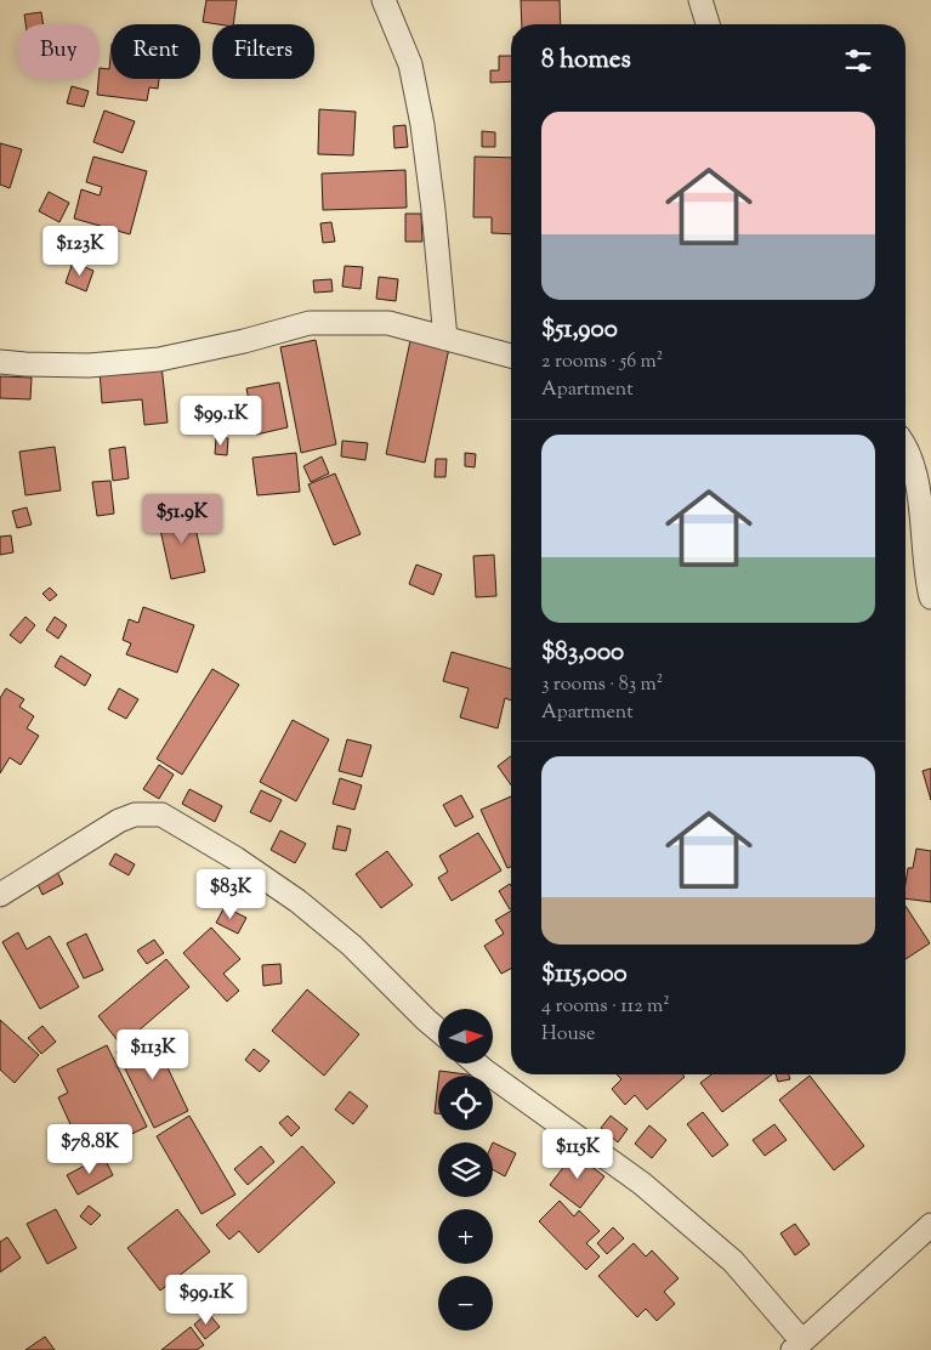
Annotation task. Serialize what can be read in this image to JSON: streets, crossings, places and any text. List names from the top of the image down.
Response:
{
  "north": "right",
  "page": {
    "chip": ["Buy", "Rent", "Filters"],
    "heading": "8 homes",
    "list": [
      {
        "name": "$51,900",
        "note": "2 rooms · 56 m² · Apartment"
      },
      {
        "name": "$83,000",
        "note": "3 rooms · 83 m² · Apartment"
      },
      {
        "name": "$115,000",
        "note": "4 rooms · 112 m² · House"
      }
    ],
    "price": [
      "$123K",
      "$99.1K",
      "$51.9K",
      "$83K",
      "$113K",
      "$78.8K",
      "$115K",
      "$99.1K"
    ],
    "map_buttons": ["+", "−"]
  }
}
